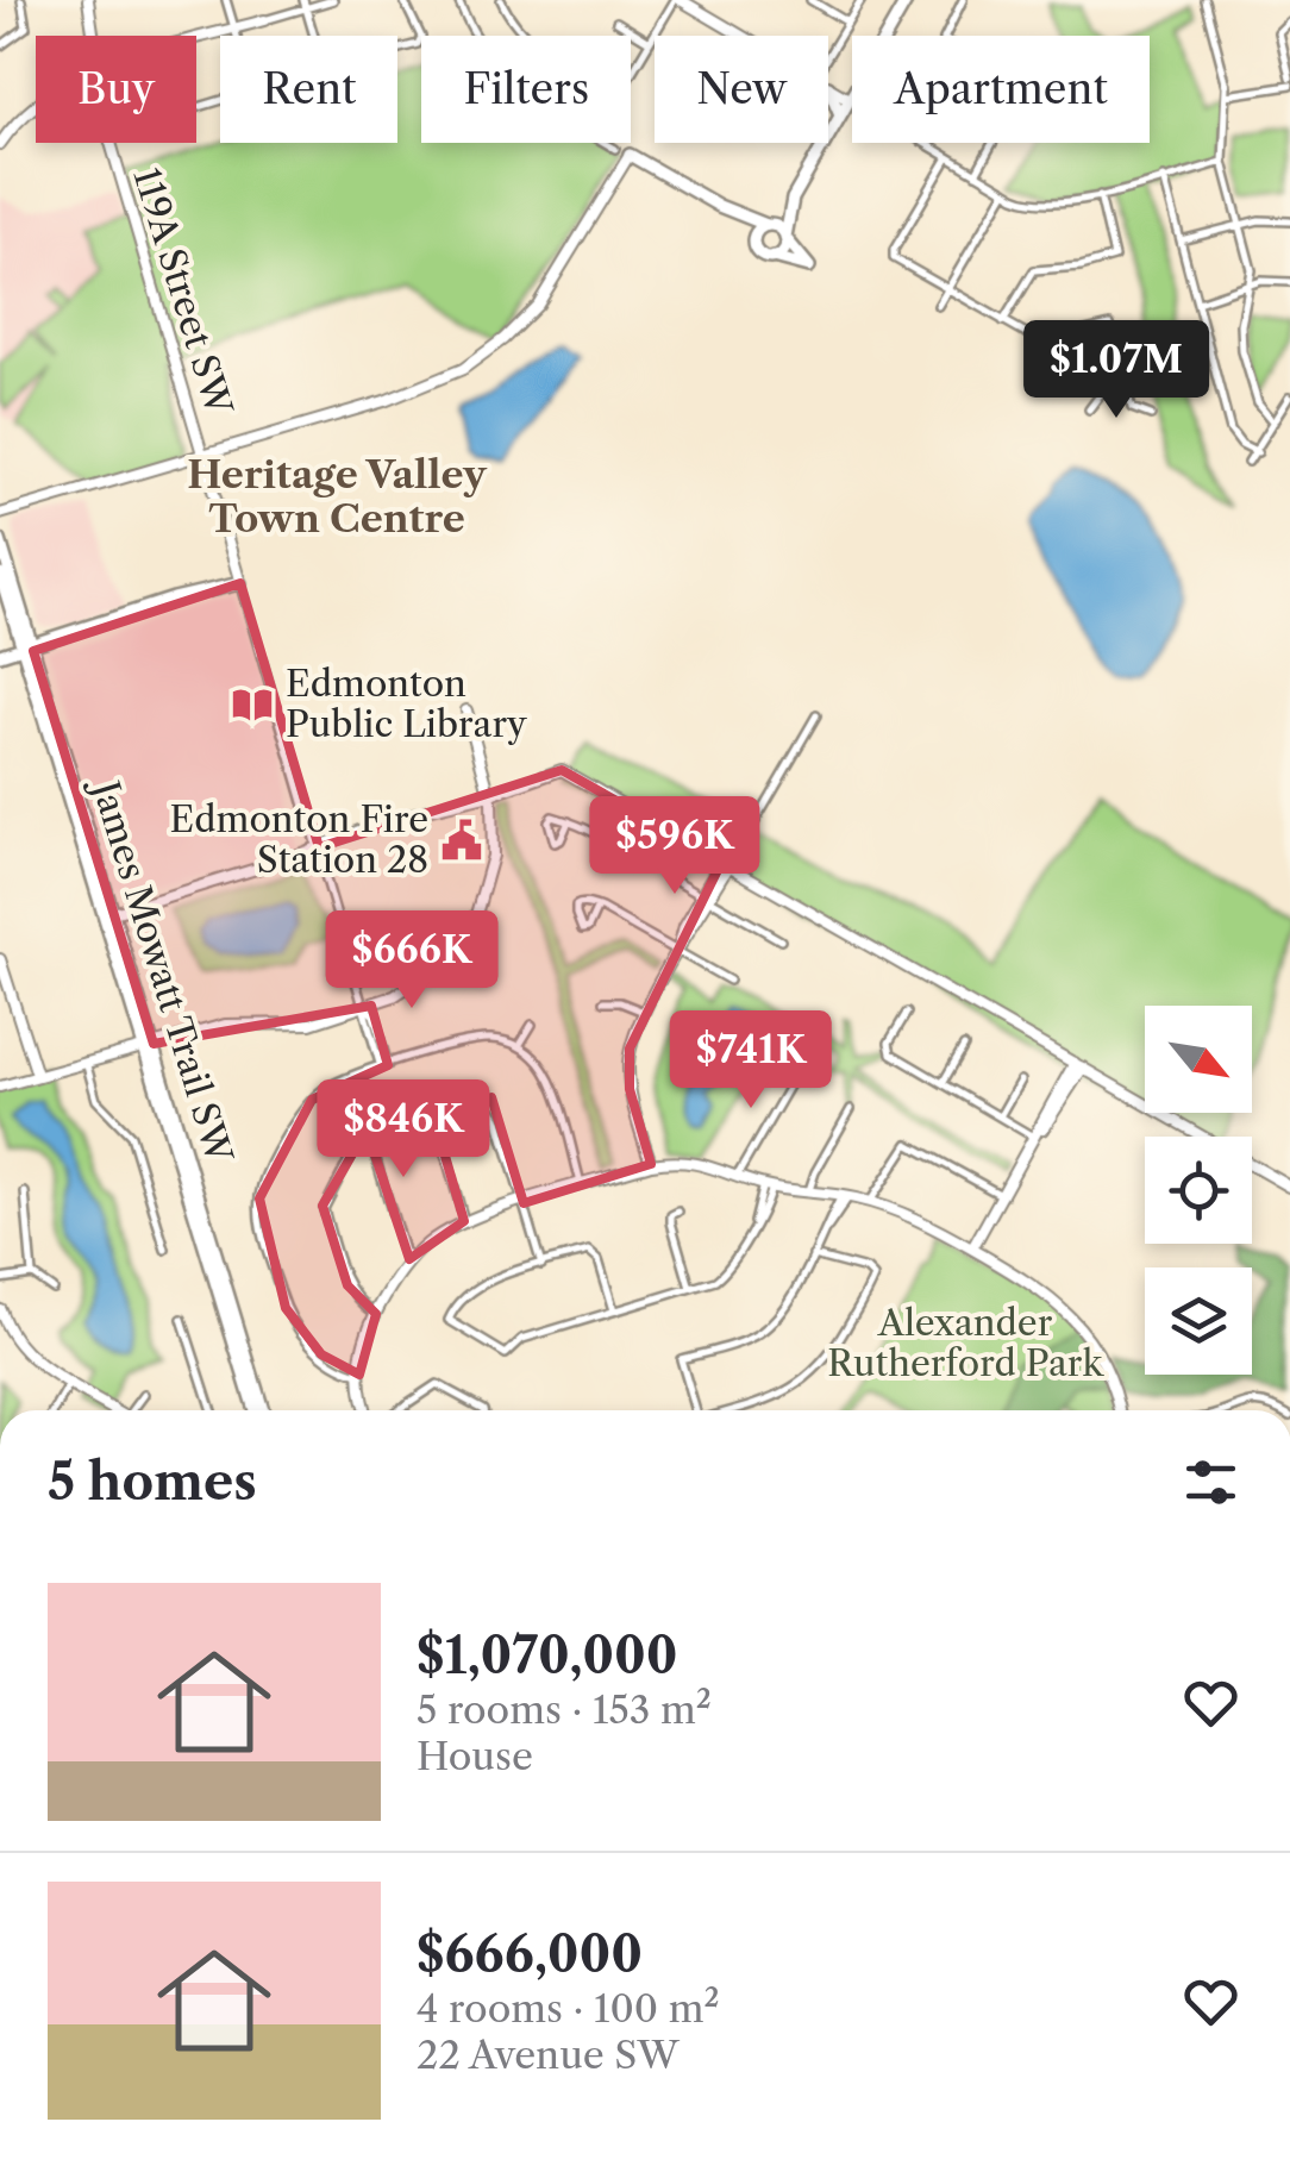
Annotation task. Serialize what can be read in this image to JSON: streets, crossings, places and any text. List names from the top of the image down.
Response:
{
  "streets": {
    "main road": ["James Mowatt Trail SW"],
    "street": ["119A Street SW"]
  },
  "districts": ["Heritage Valley Town Centre"],
  "parks": ["Alexander Rutherford Park"],
  "places": {
    "library": ["Edmonton Public Library"],
    "public building": ["Edmonton Fire Station 28"]
  },
  "north": "bottom right",
  "page": {
    "chip": [
      "Buy",
      "Rent",
      "Filters",
      "New",
      "Apartment"
    ],
    "price": [
      "$1.07M",
      "$596K",
      "$666K",
      "$741K",
      "$846K"
    ],
    "heading": "5 homes",
    "list": [
      {
        "name": "$1,070,000",
        "note": "5 rooms · 153 m² · House"
      },
      {
        "name": "$666,000",
        "note": "4 rooms · 100 m² · 22 Avenue SW"
      }
    ]
  }
}
